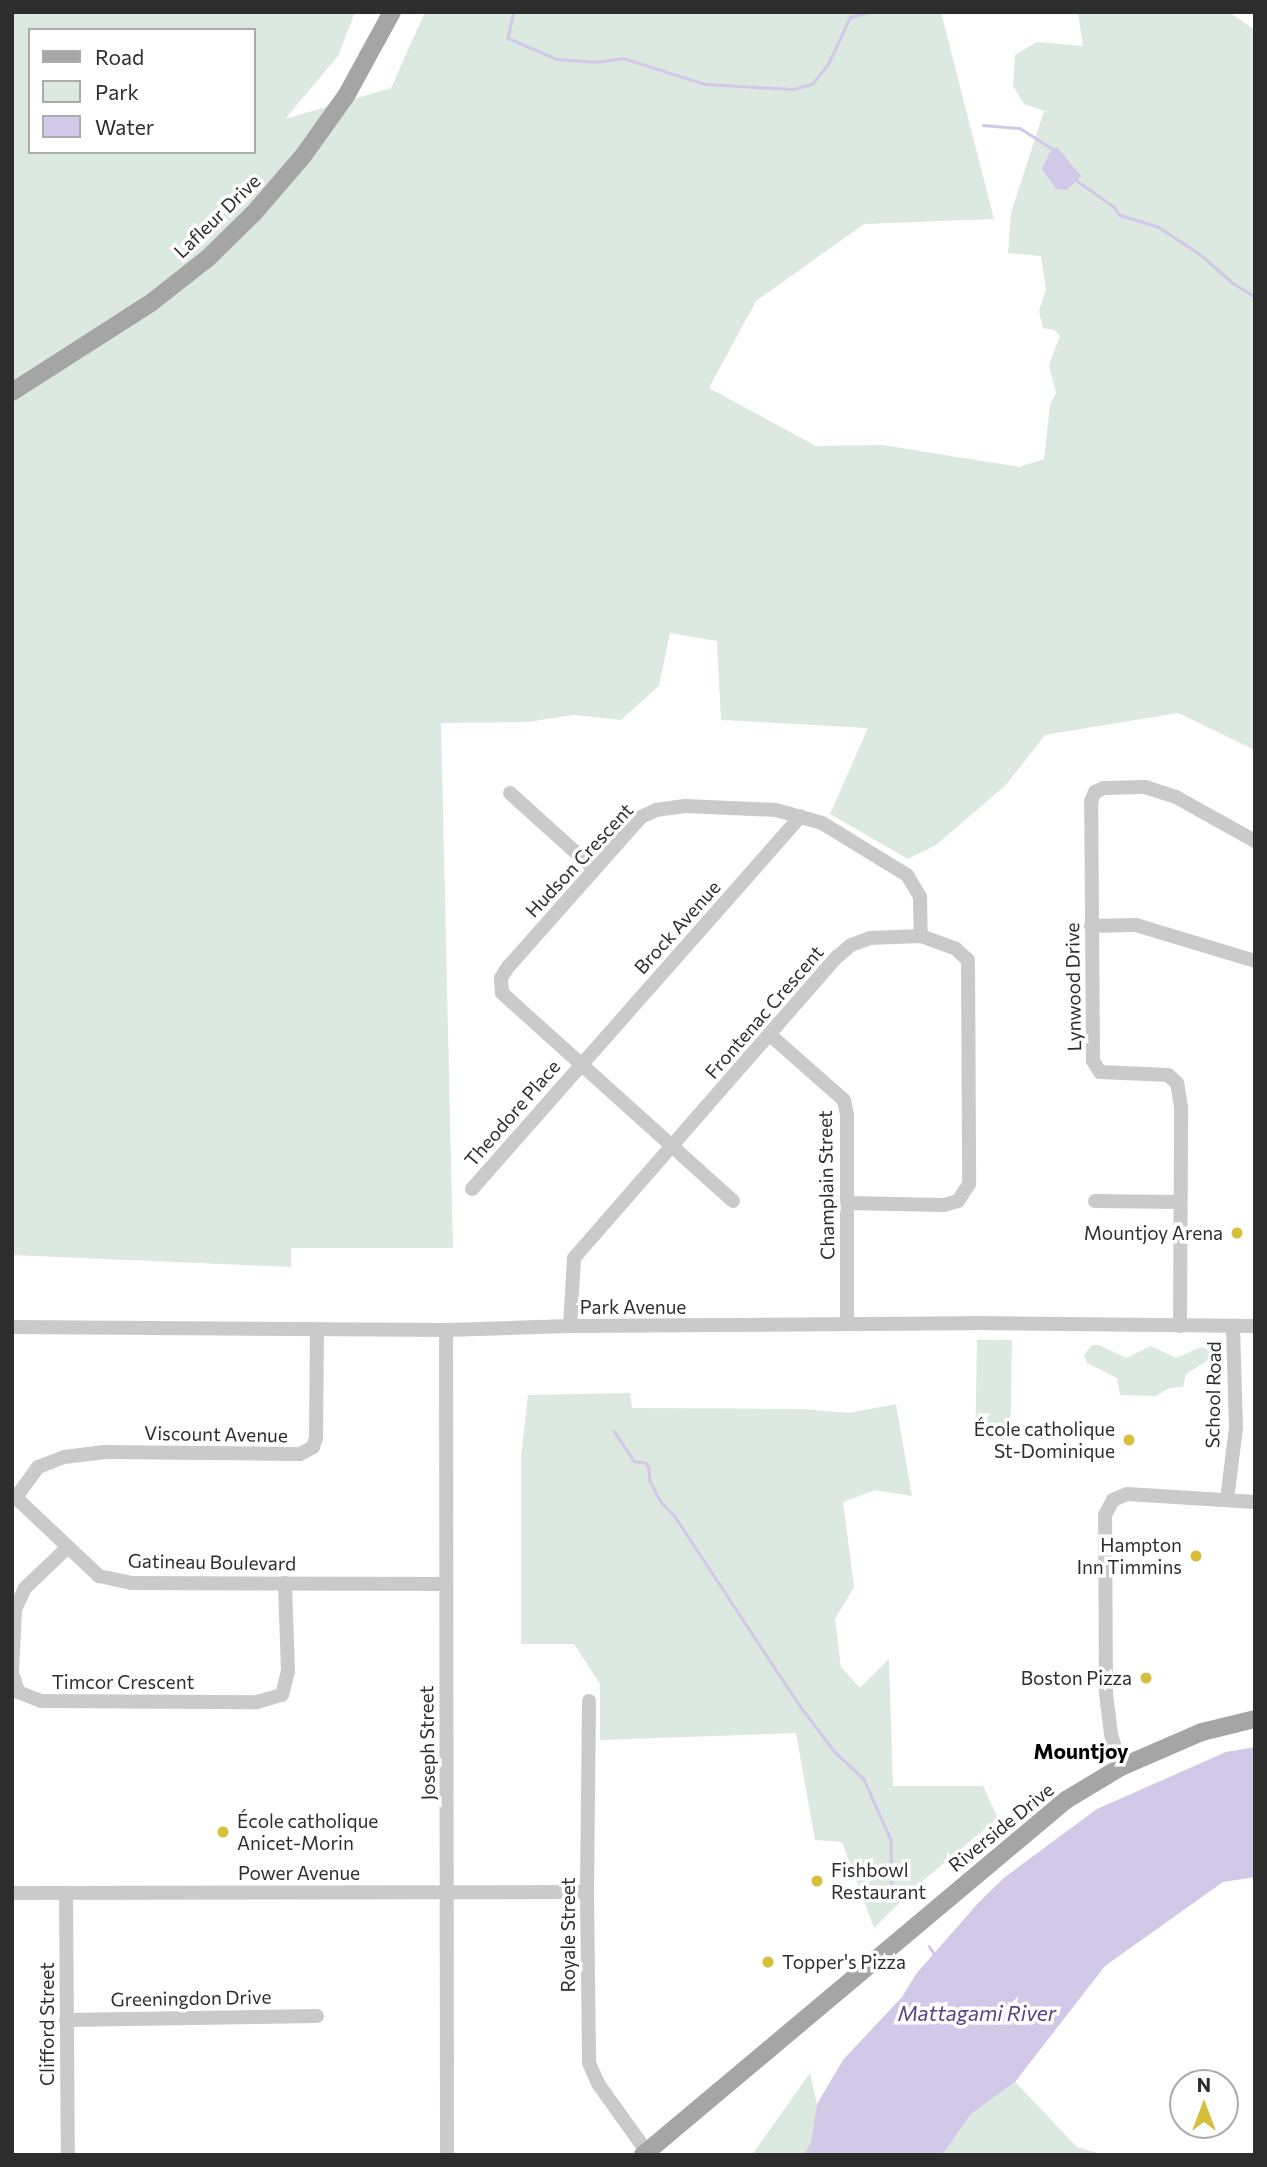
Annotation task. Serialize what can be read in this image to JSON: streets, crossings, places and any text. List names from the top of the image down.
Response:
{
  "streets": {
    "main road": ["Lafleur Drive", "Riverside Drive"],
    "street": [
      "Hudson Crescent",
      "Brock Avenue",
      "Lynwood Drive",
      "Frontenac Crescent",
      "Theodore Place",
      "Champlain Street",
      "Park Avenue",
      "School Road",
      "Viscount Avenue",
      "Gatineau Boulevard",
      "Timcor Crescent",
      "Joseph Street",
      "Power Avenue",
      "Royale Street",
      "Greeningdon Drive",
      "Clifford Street"
    ]
  },
  "crossings": [
    ["Hudson Crescent", "Brock Avenue"],
    ["Hudson Crescent", "Frontenac Crescent"],
    ["Hudson Crescent", "Theodore Place"],
    ["Brock Avenue", "Theodore Place"],
    ["Lynwood Drive", "Park Avenue"],
    ["Frontenac Crescent", "Champlain Street"],
    ["Frontenac Crescent", "Park Avenue"],
    ["Champlain Street", "Park Avenue"],
    ["Park Avenue", "School Road"],
    ["Park Avenue", "Viscount Avenue"],
    ["Park Avenue", "Joseph Street"],
    ["Viscount Avenue", "Gatineau Boulevard"],
    ["Gatineau Boulevard", "Timcor Crescent"],
    ["Gatineau Boulevard", "Joseph Street"],
    ["Joseph Street", "Power Avenue"],
    ["Riverside Drive", "Royale Street"],
    ["Power Avenue", "Royale Street"],
    ["Power Avenue", "Clifford Street"],
    ["Greeningdon Drive", "Clifford Street"]
  ],
  "districts": ["Mountjoy"],
  "water": ["Mattagami River"],
  "places": [
    "Mountjoy Arena",
    "École catholique St-Dominique",
    "Hampton Inn Timmins",
    "Boston Pizza",
    "École catholique Anicet-Morin",
    "Fishbowl Restaurant",
    "Topper's Pizza"
  ],
  "legend": ["Road", "Park", "Water"],
  "north": "top"
}
